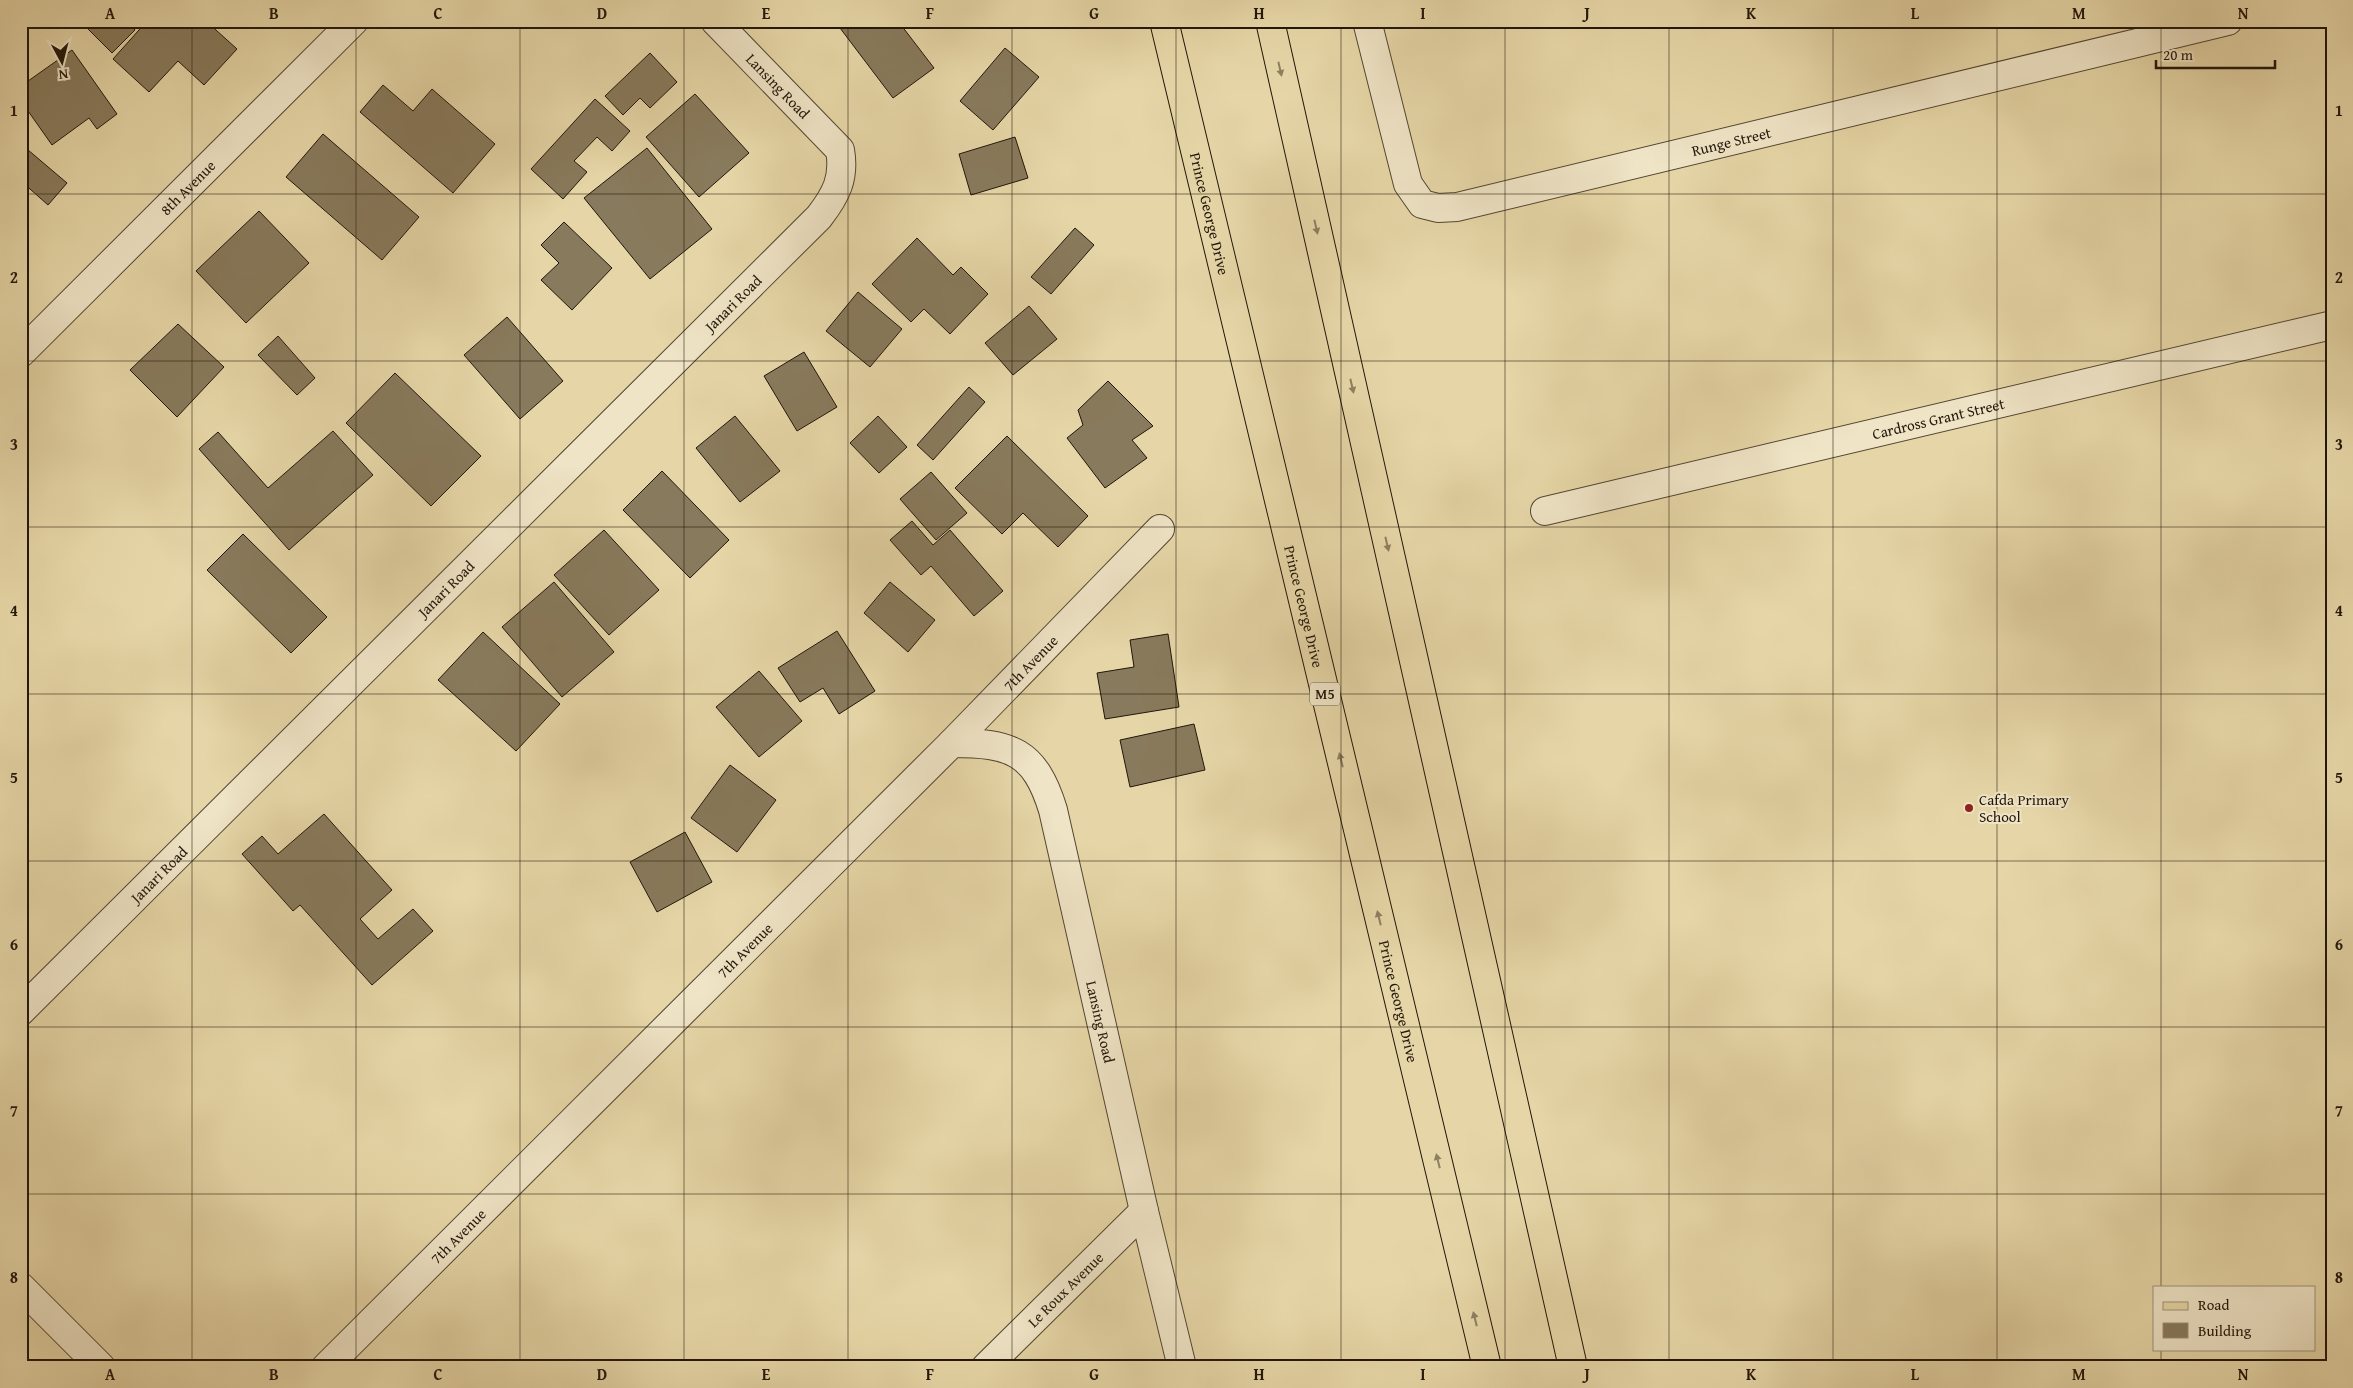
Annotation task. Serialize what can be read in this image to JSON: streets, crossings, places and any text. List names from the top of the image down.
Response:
{
  "streets": {
    "main road": ["Prince George Drive", "M5"],
    "street": [
      "Lansing Road",
      "Runge Street",
      "8th Avenue",
      "Janari Road",
      "Cardross Grant Street",
      "7th Avenue",
      "Le Roux Avenue"
    ]
  },
  "crossings": [
    ["Lansing Road", "Janari Road"],
    ["Lansing Road", "7th Avenue"],
    ["Lansing Road", "Le Roux Avenue"]
  ],
  "places": ["Cafda Primary School"],
  "legend": ["Road", "Building"],
  "scale_bar": "20 m",
  "north": "bottom",
  "grid": {
    "columns": [
      "A",
      "B",
      "C",
      "D",
      "E",
      "F",
      "G",
      "H",
      "I",
      "J",
      "K",
      "L",
      "M",
      "N"
    ],
    "rows": [
      "1",
      "2",
      "3",
      "4",
      "5",
      "6",
      "7",
      "8"
    ]
  }
}
